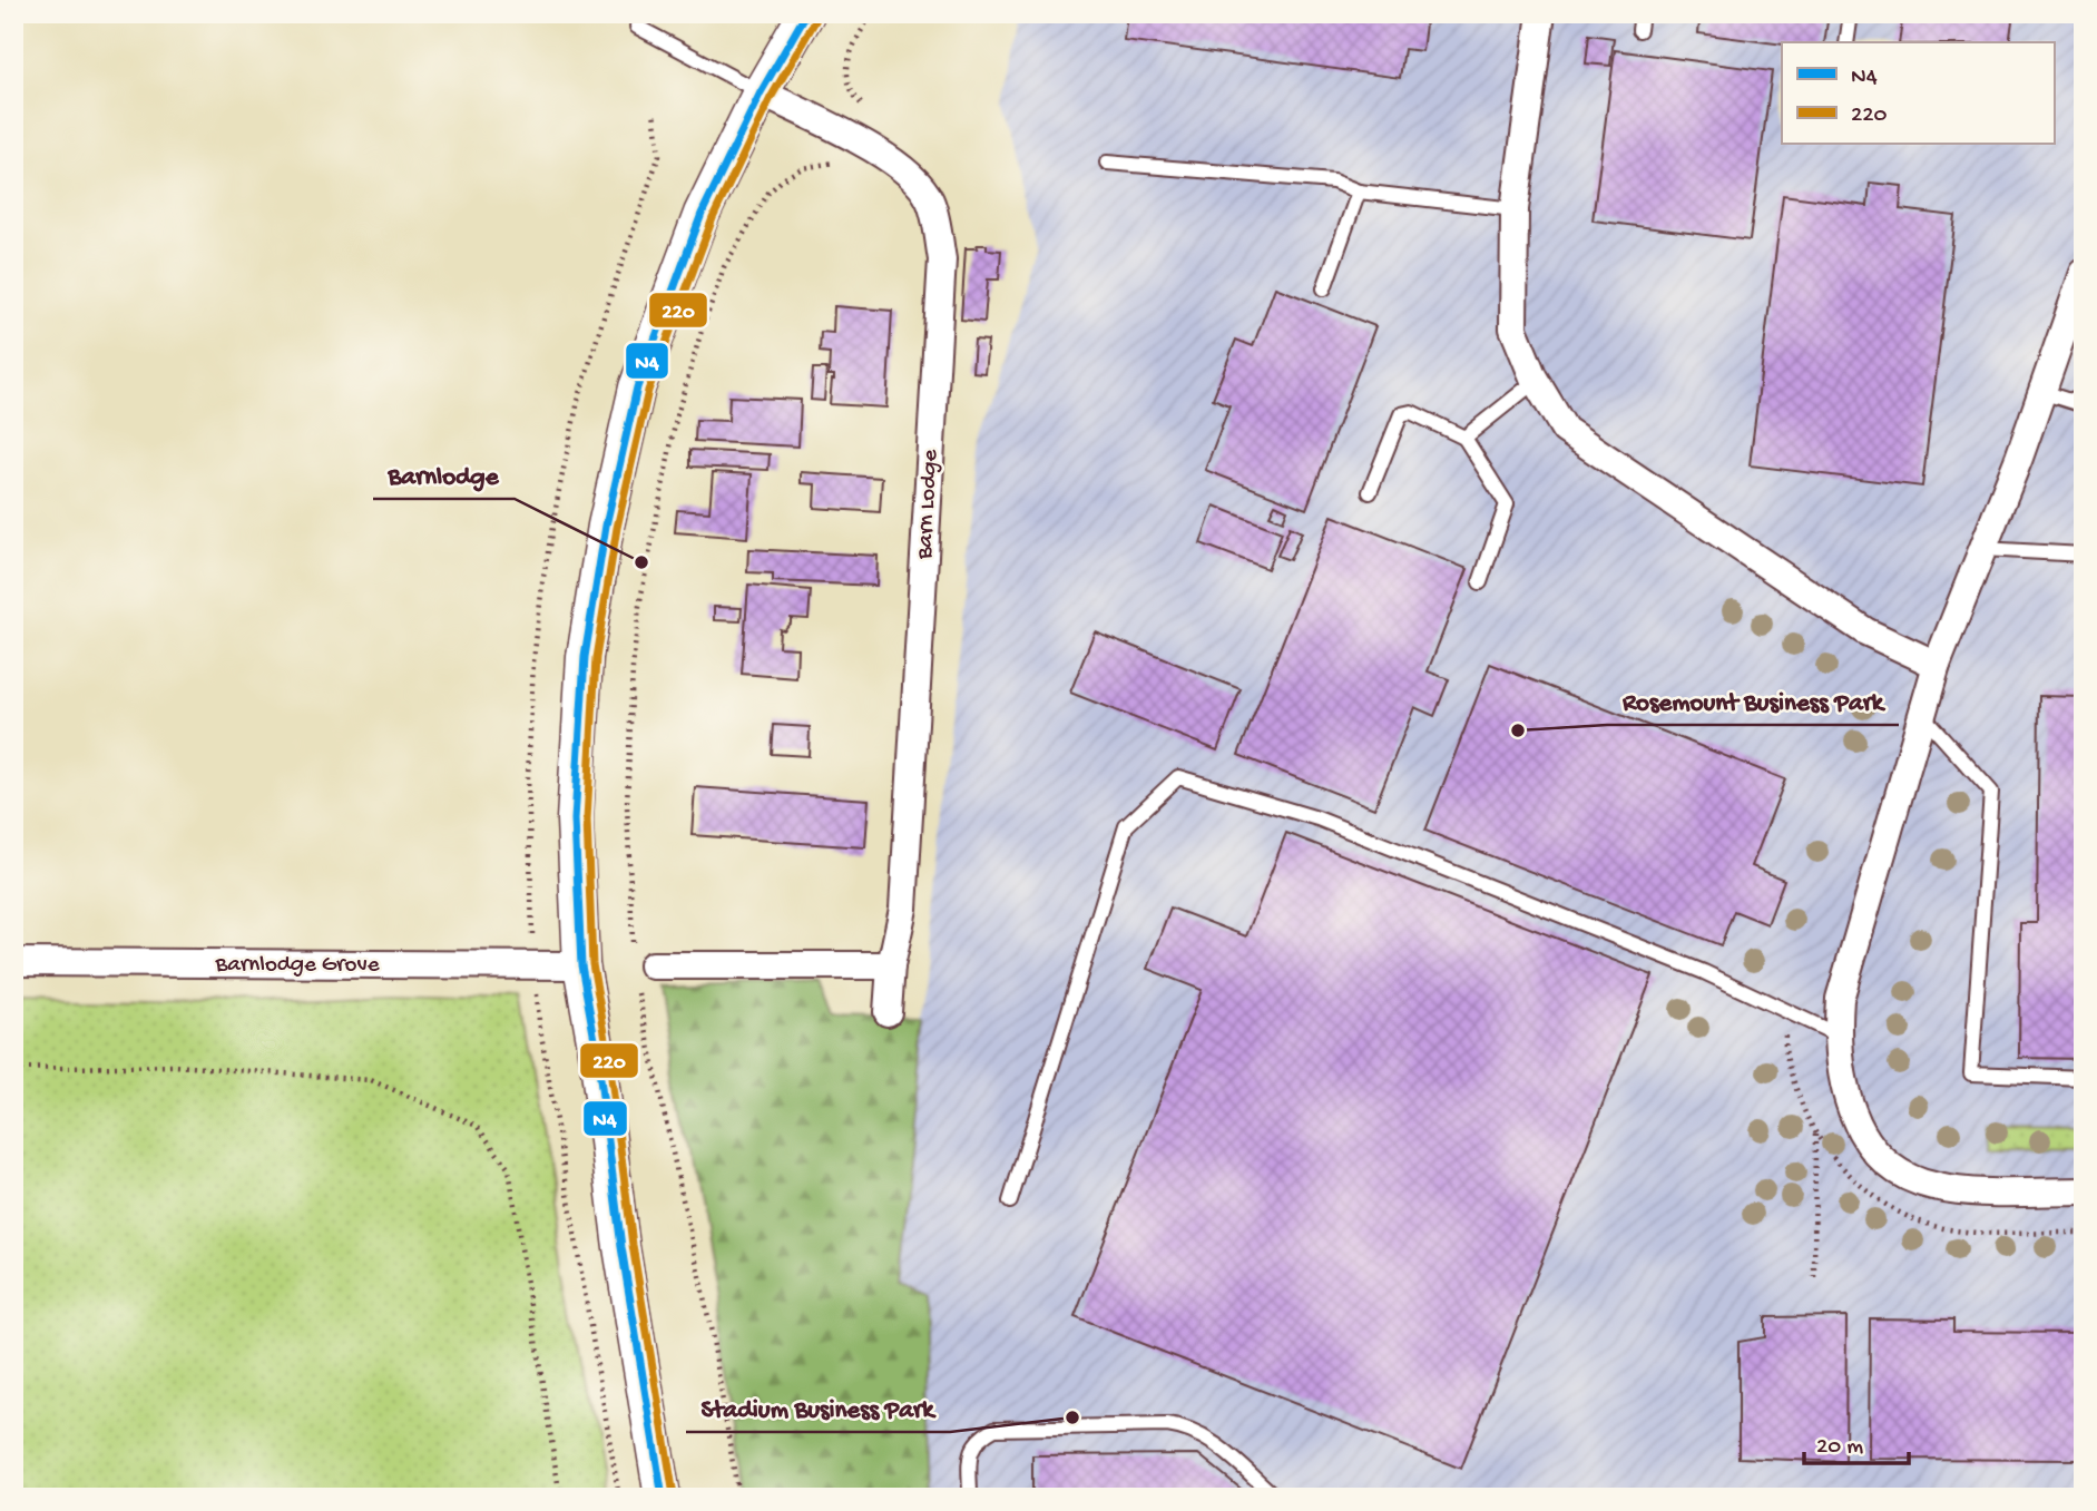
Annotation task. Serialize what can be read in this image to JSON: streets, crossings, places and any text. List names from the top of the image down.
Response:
{
  "streets": {
    "street": ["Barn Lodge", "Barnlodge Grove"]
  },
  "places": ["Barnlodge", "Rosemount Business Park", "Stadium Business Park"],
  "lines": ["transit line N4", "transit line 220"],
  "legend": ["N4", "220"],
  "scale_bar": "20 m"
}
